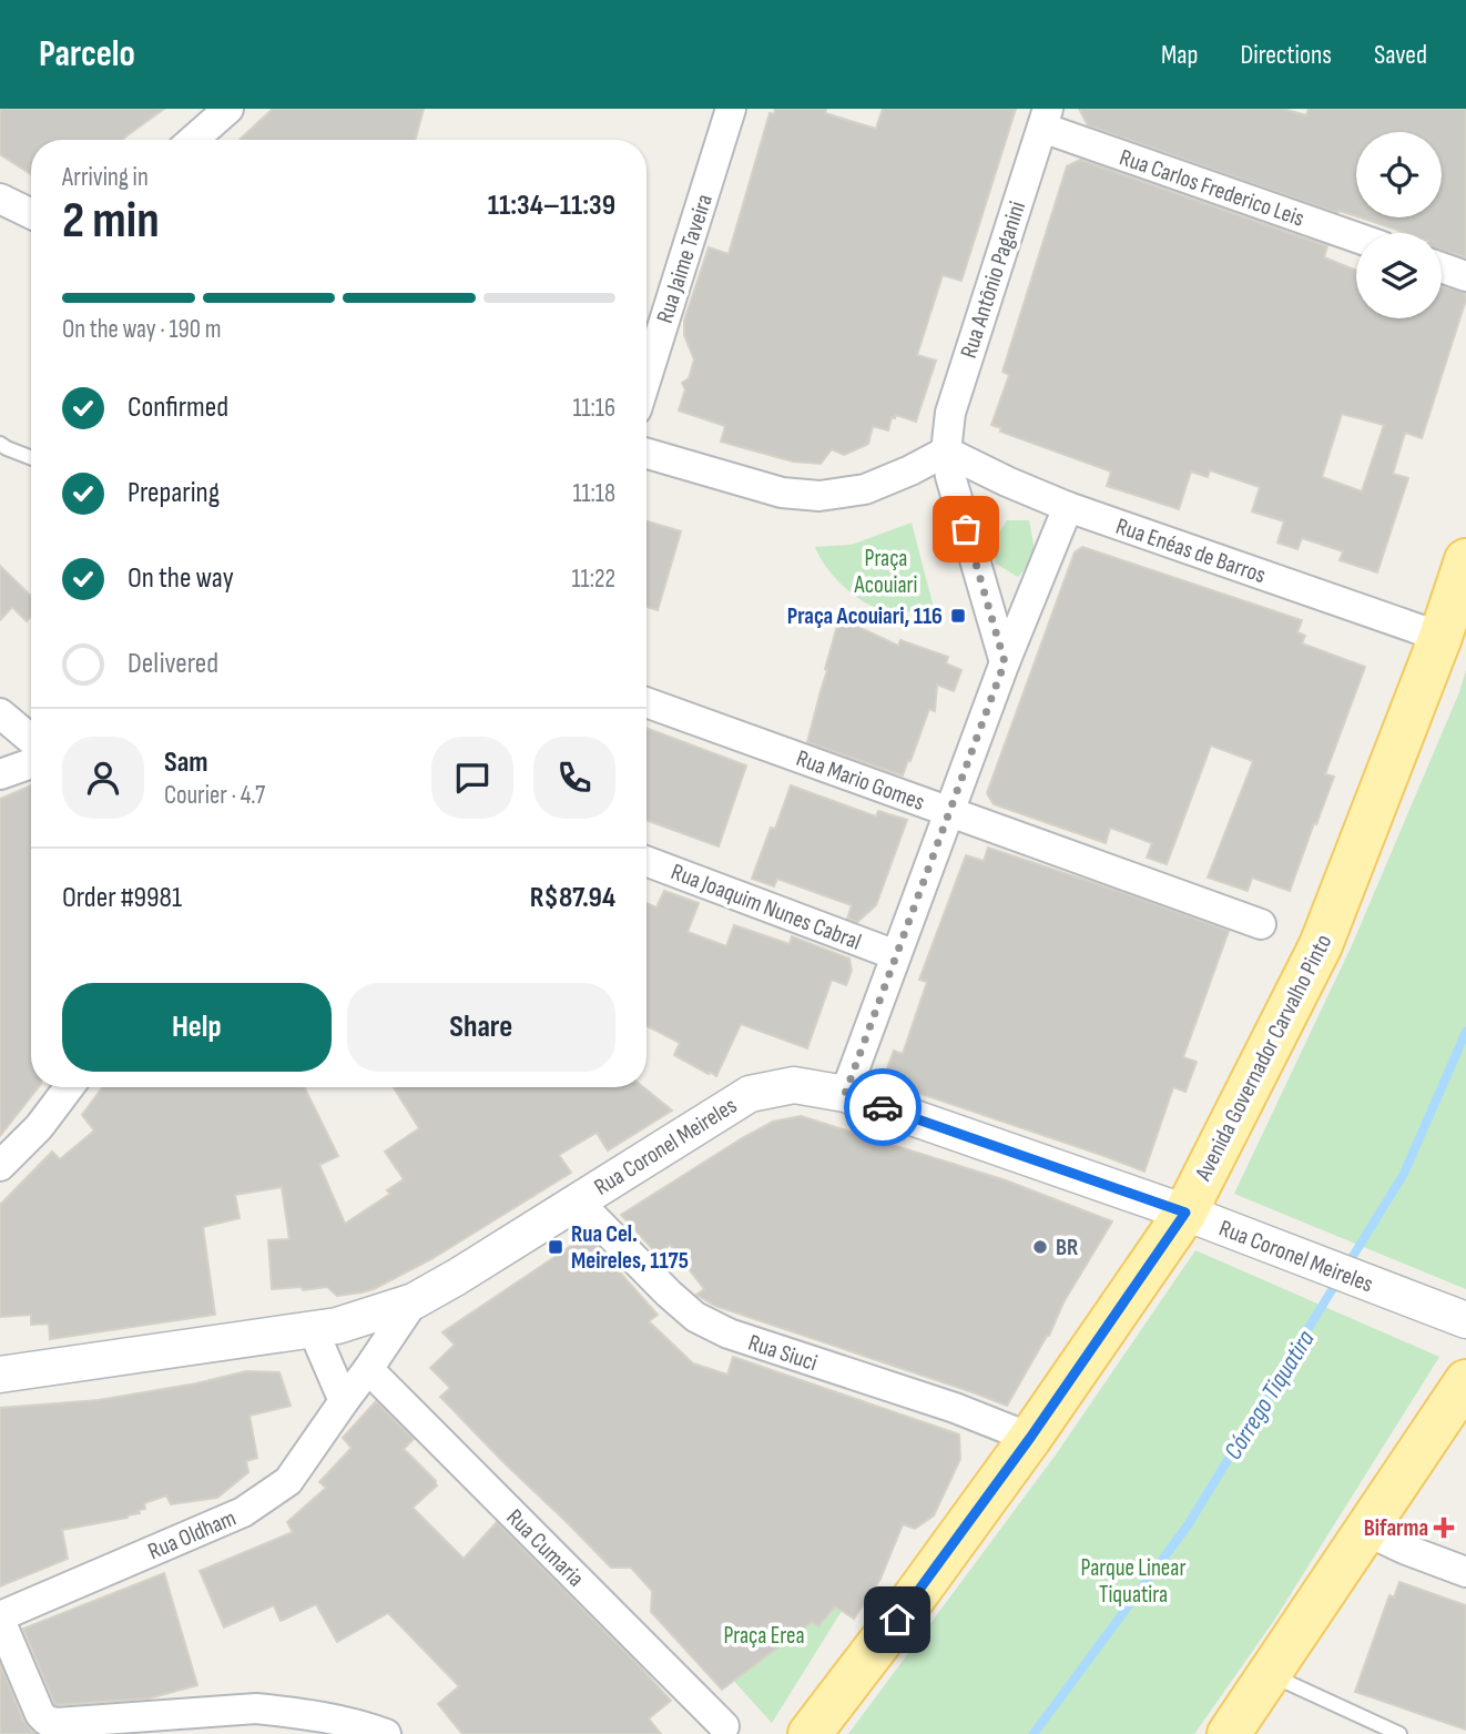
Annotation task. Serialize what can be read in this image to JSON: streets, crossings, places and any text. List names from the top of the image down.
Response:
{
  "streets": {
    "main road": ["Avenida Governador Carvalho Pinto"],
    "street": [
      "Rua Carlos Frederico Leis",
      "Rua Jaime Taveira",
      "Rua Antônio Paganini",
      "Rua Enéas de Barros",
      "Rua Mario Gomes",
      "Rua Joaquim Nunes Cabral",
      "Rua Coronel Meireles",
      "Rua Siuci",
      "Rua Oldham",
      "Rua Cumaria"
    ]
  },
  "crossings": [
    ["Rua Carlos Frederico Leis", "Rua Antônio Paganini"],
    ["Rua Antônio Paganini", "Rua Enéas de Barros"],
    ["Rua Enéas de Barros", "Avenida Governador Carvalho Pinto"],
    ["Avenida Governador Carvalho Pinto", "Rua Coronel Meireles"],
    ["Avenida Governador Carvalho Pinto", "Rua Siuci"],
    ["Rua Coronel Meireles", "Rua Siuci"],
    ["Rua Coronel Meireles", "Rua Oldham"],
    ["Rua Oldham", "Rua Cumaria"]
  ],
  "water": ["Córrego Tiquatira"],
  "parks": ["Praça Acouiari", "Parque Linear Tiquatira", "Praça Erea"],
  "places": {
    "transit": ["Praça Acouiari, 116", "Rua Cel. Meireles, 1175"],
    "other": ["BR"],
    "health": ["Bifarma"]
  },
  "page": {
    "header": "Parcelo",
    "nav": ["Map", "Directions", "Saved"],
    "heading": ["2 min", "Arriving in", "11:34–11:39"],
    "panel": [
      "Sam",
      "Courier · 4.7",
      "Order #9981",
      "R$87.94"
    ],
    "bar": "On the way · 190 m",
    "list": [
      ["Confirmed", "11:16"],
      ["Preparing", "11:18"],
      ["On the way", "11:22"],
      "Delivered"
    ],
    "buttons": ["Help", "Share"]
  }
}
